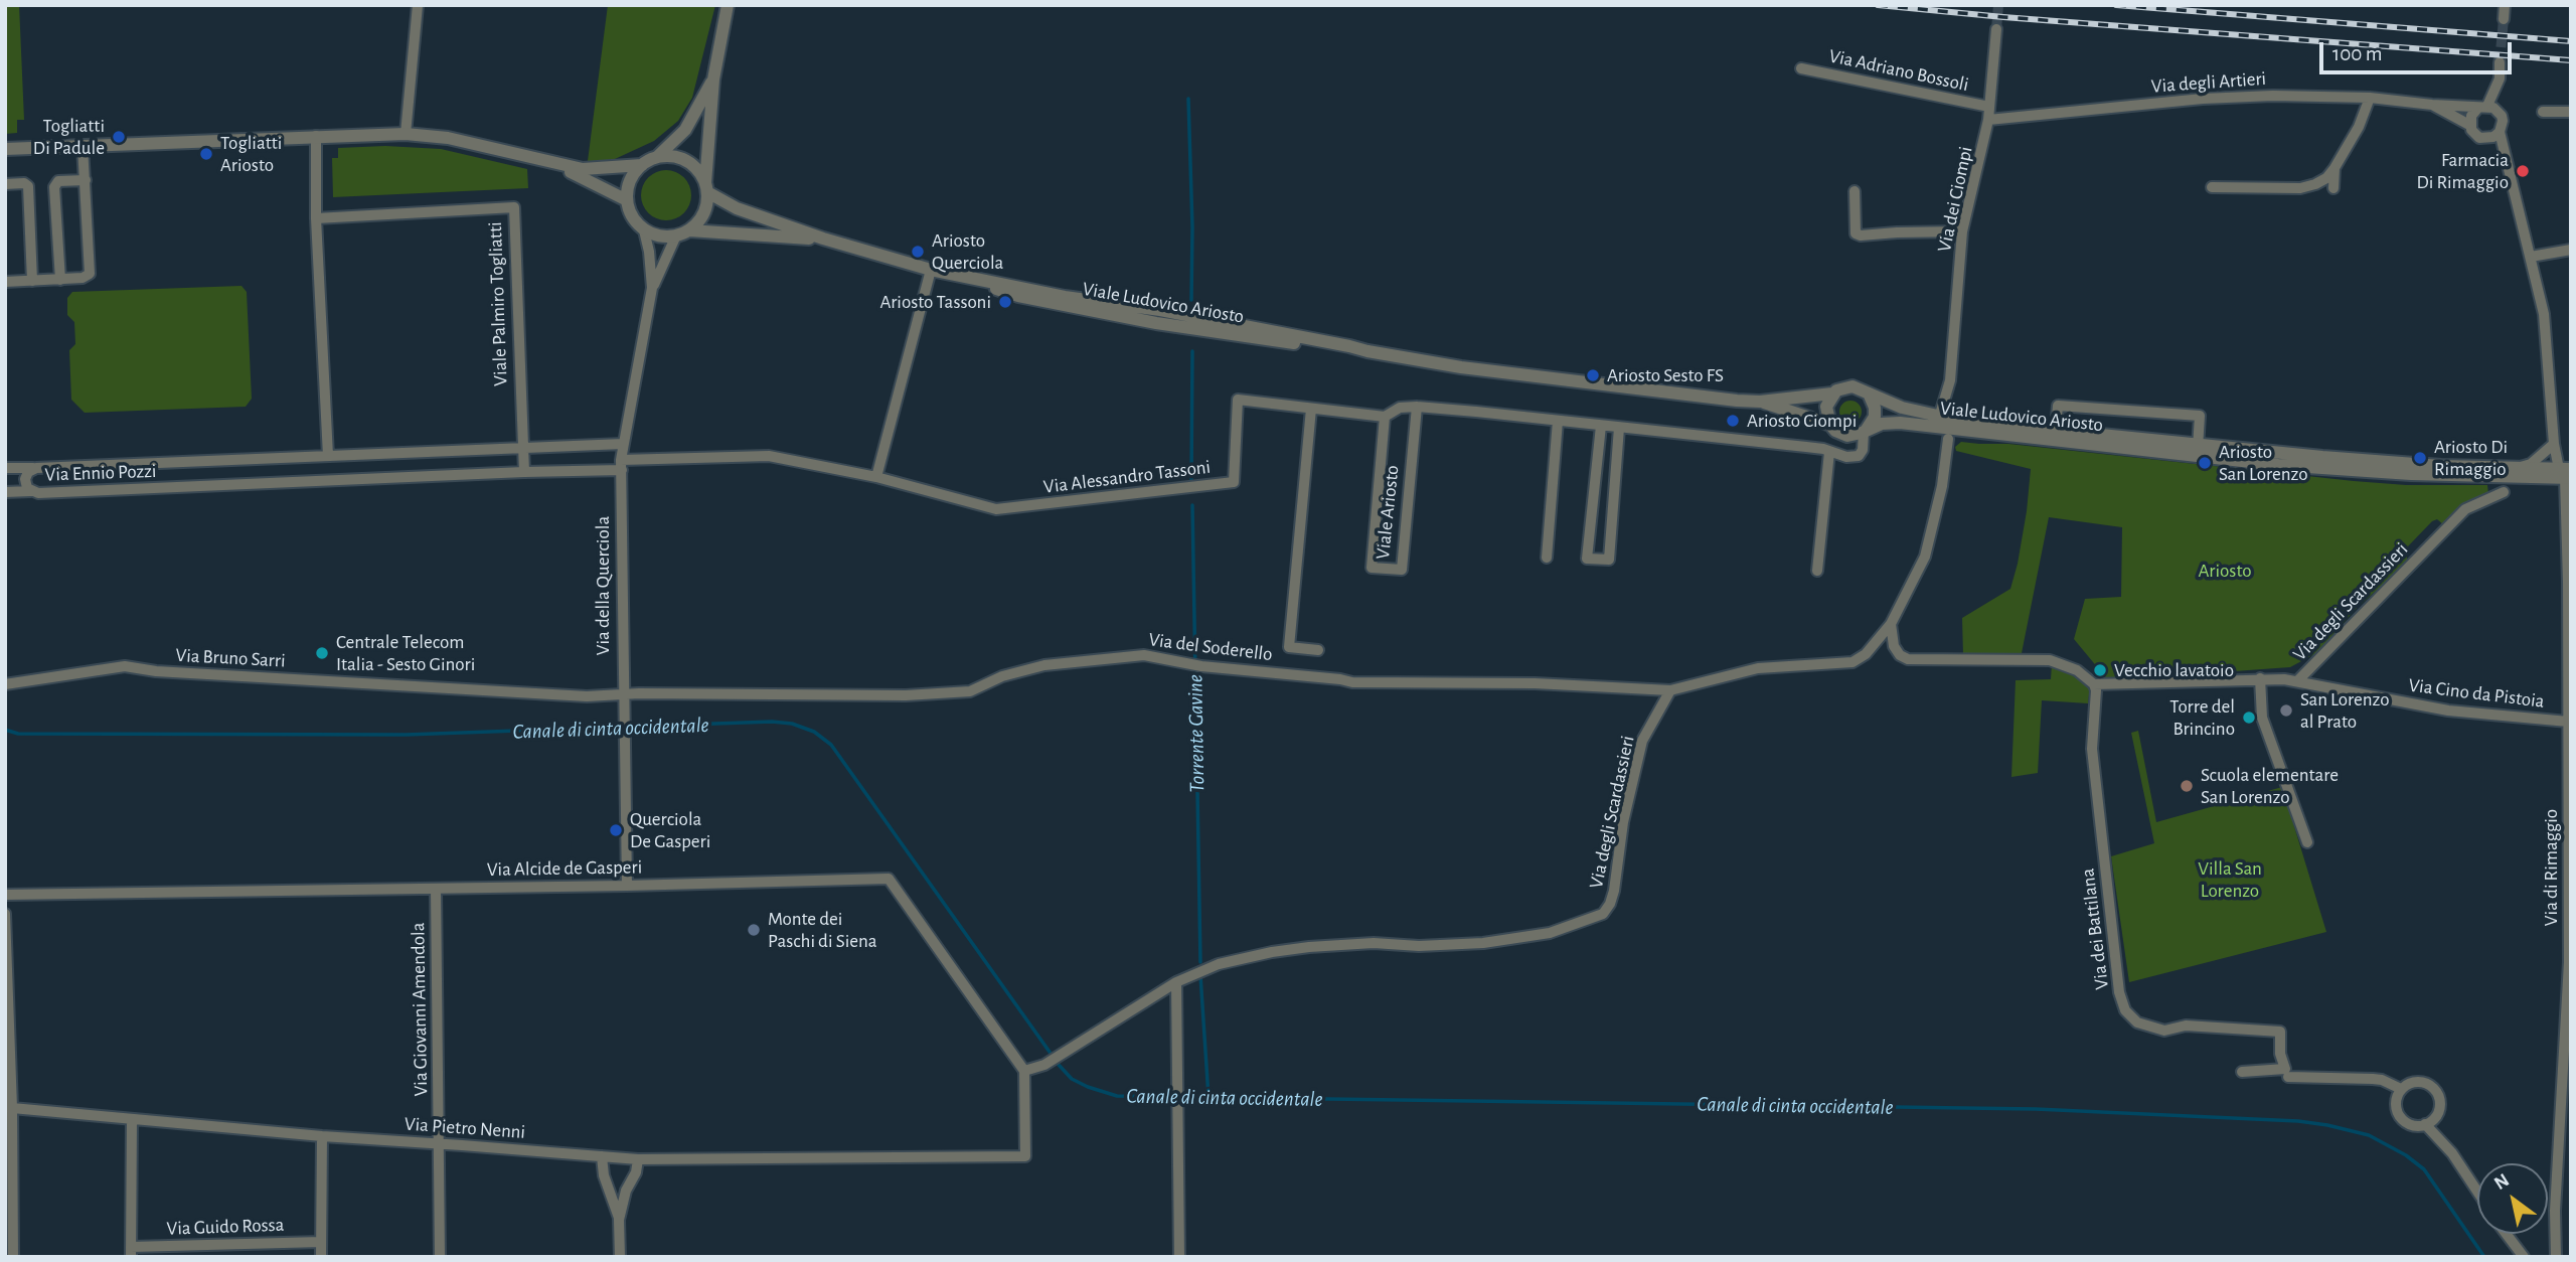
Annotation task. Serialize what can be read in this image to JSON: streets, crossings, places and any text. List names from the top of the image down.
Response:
{
  "streets": {
    "street": [
      "Via Adriano Bossoli",
      "Via degli Artieri",
      "Via dei Ciompi",
      "Viale Ludovico Ariosto",
      "Viale Palmiro Togliatti",
      "Via Ennio Pozzi",
      "Via Alessandro Tassoni",
      "Viale Ariosto",
      "Via della Querciola",
      "Via degli Scardassieri",
      "Via del Soderello",
      "Via Bruno Sarri",
      "Via Cino da Pistoia",
      "Via di Rimaggio",
      "Via Alcide de Gasperi",
      "Via dei Battilana",
      "Via Giovanni Amendola",
      "Via Pietro Nenni",
      "Via Guido Rossa"
    ]
  },
  "crossings": [
    ["Via Adriano Bossoli", "Via dei Ciompi"],
    ["Via degli Artieri", "Via dei Ciompi"],
    ["Via degli Artieri", "Via di Rimaggio"],
    ["Via dei Ciompi", "Viale Ludovico Ariosto"],
    ["Viale Ludovico Ariosto", "Via Alessandro Tassoni"],
    ["Viale Ludovico Ariosto", "Via della Querciola"],
    ["Viale Ludovico Ariosto", "Via di Rimaggio"],
    ["Viale Palmiro Togliatti", "Via Ennio Pozzi"],
    ["Via Ennio Pozzi", "Via Alessandro Tassoni"],
    ["Via Ennio Pozzi", "Via della Querciola"],
    ["Via Alessandro Tassoni", "Viale Ariosto"],
    ["Via della Querciola", "Via del Soderello"],
    ["Via della Querciola", "Via Bruno Sarri"],
    ["Via della Querciola", "Via Alcide de Gasperi"],
    ["Via degli Scardassieri", "Via del Soderello"],
    ["Via degli Scardassieri", "Via Cino da Pistoia"],
    ["Via degli Scardassieri", "Via Alcide de Gasperi"],
    ["Via degli Scardassieri", "Via dei Battilana"],
    ["Via degli Scardassieri", "Via Pietro Nenni"],
    ["Via del Soderello", "Via Bruno Sarri"],
    ["Via Cino da Pistoia", "Via di Rimaggio"],
    ["Via Alcide de Gasperi", "Via Giovanni Amendola"],
    ["Via Alcide de Gasperi", "Via Pietro Nenni"],
    ["Via Giovanni Amendola", "Via Pietro Nenni"]
  ],
  "water": ["Canale di cinta occidentale", "Torrente Gavine"],
  "parks": ["Ariosto", "Villa San Lorenzo"],
  "places": [
    "Togliatti Di Padule",
    "Togliatti Ariosto",
    "Farmacia Di Rimaggio",
    "Ariosto Querciola",
    "Ariosto Tassoni",
    "Ariosto Sesto FS",
    "Ariosto Ciompi",
    "Ariosto Di Rimaggio",
    "Ariosto San Lorenzo",
    "Centrale Telecom Italia - Sesto Ginori",
    "Vecchio lavatoio",
    "San Lorenzo al Prato",
    "Torre del Brincino",
    "Scuola elementare San Lorenzo",
    "Querciola De Gasperi",
    "Monte dei Paschi di Siena"
  ],
  "scale_bar": "100 m",
  "north": "top left"
}
